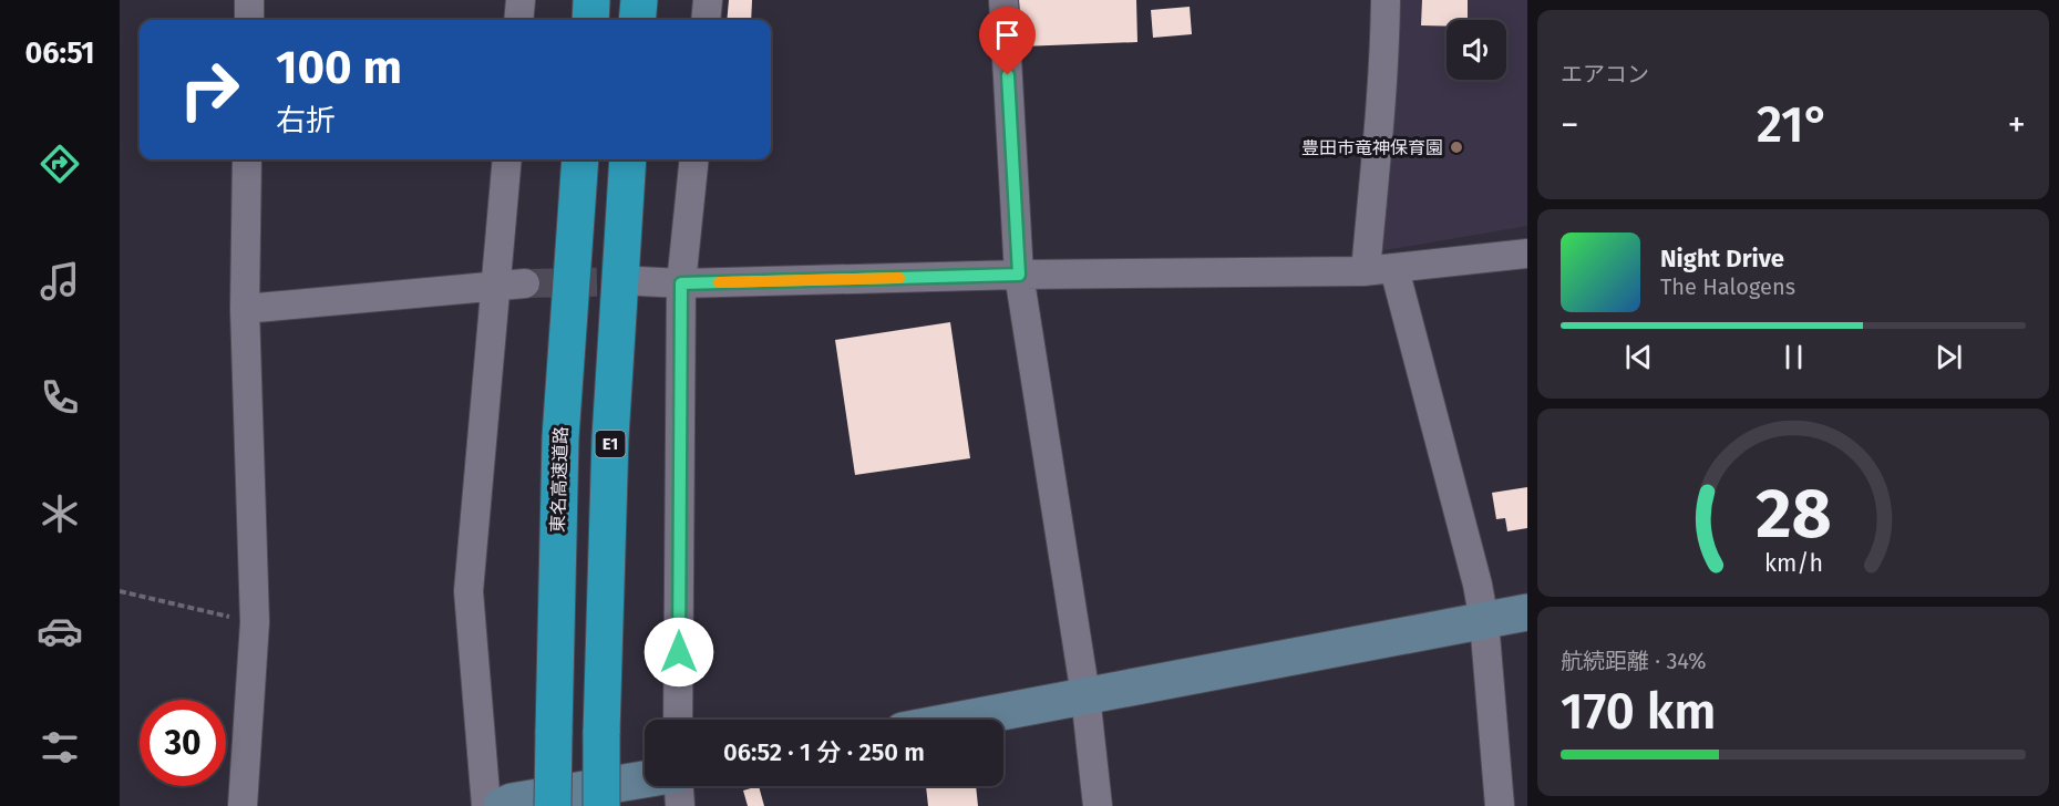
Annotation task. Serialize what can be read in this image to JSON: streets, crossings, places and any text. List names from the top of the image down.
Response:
{
  "streets": {
    "highway": ["E1", "東名高速道路"]
  },
  "places": ["豊田市竜神保育園"],
  "page": {
    "tabs": "06:51",
    "tile": [
      "エアコン",
      ["航続距離 · 34%", "170 km"]
    ],
    "turn": ["100 m", "右折"],
    "heat": ["−", "21°", "+"],
    "song": ["Night Drive", "The Halogens"],
    "limit": "30",
    "trip": "06:52 · 1 分 · 250 m",
    "gauge": ["28", "km/h"]
  }
}
